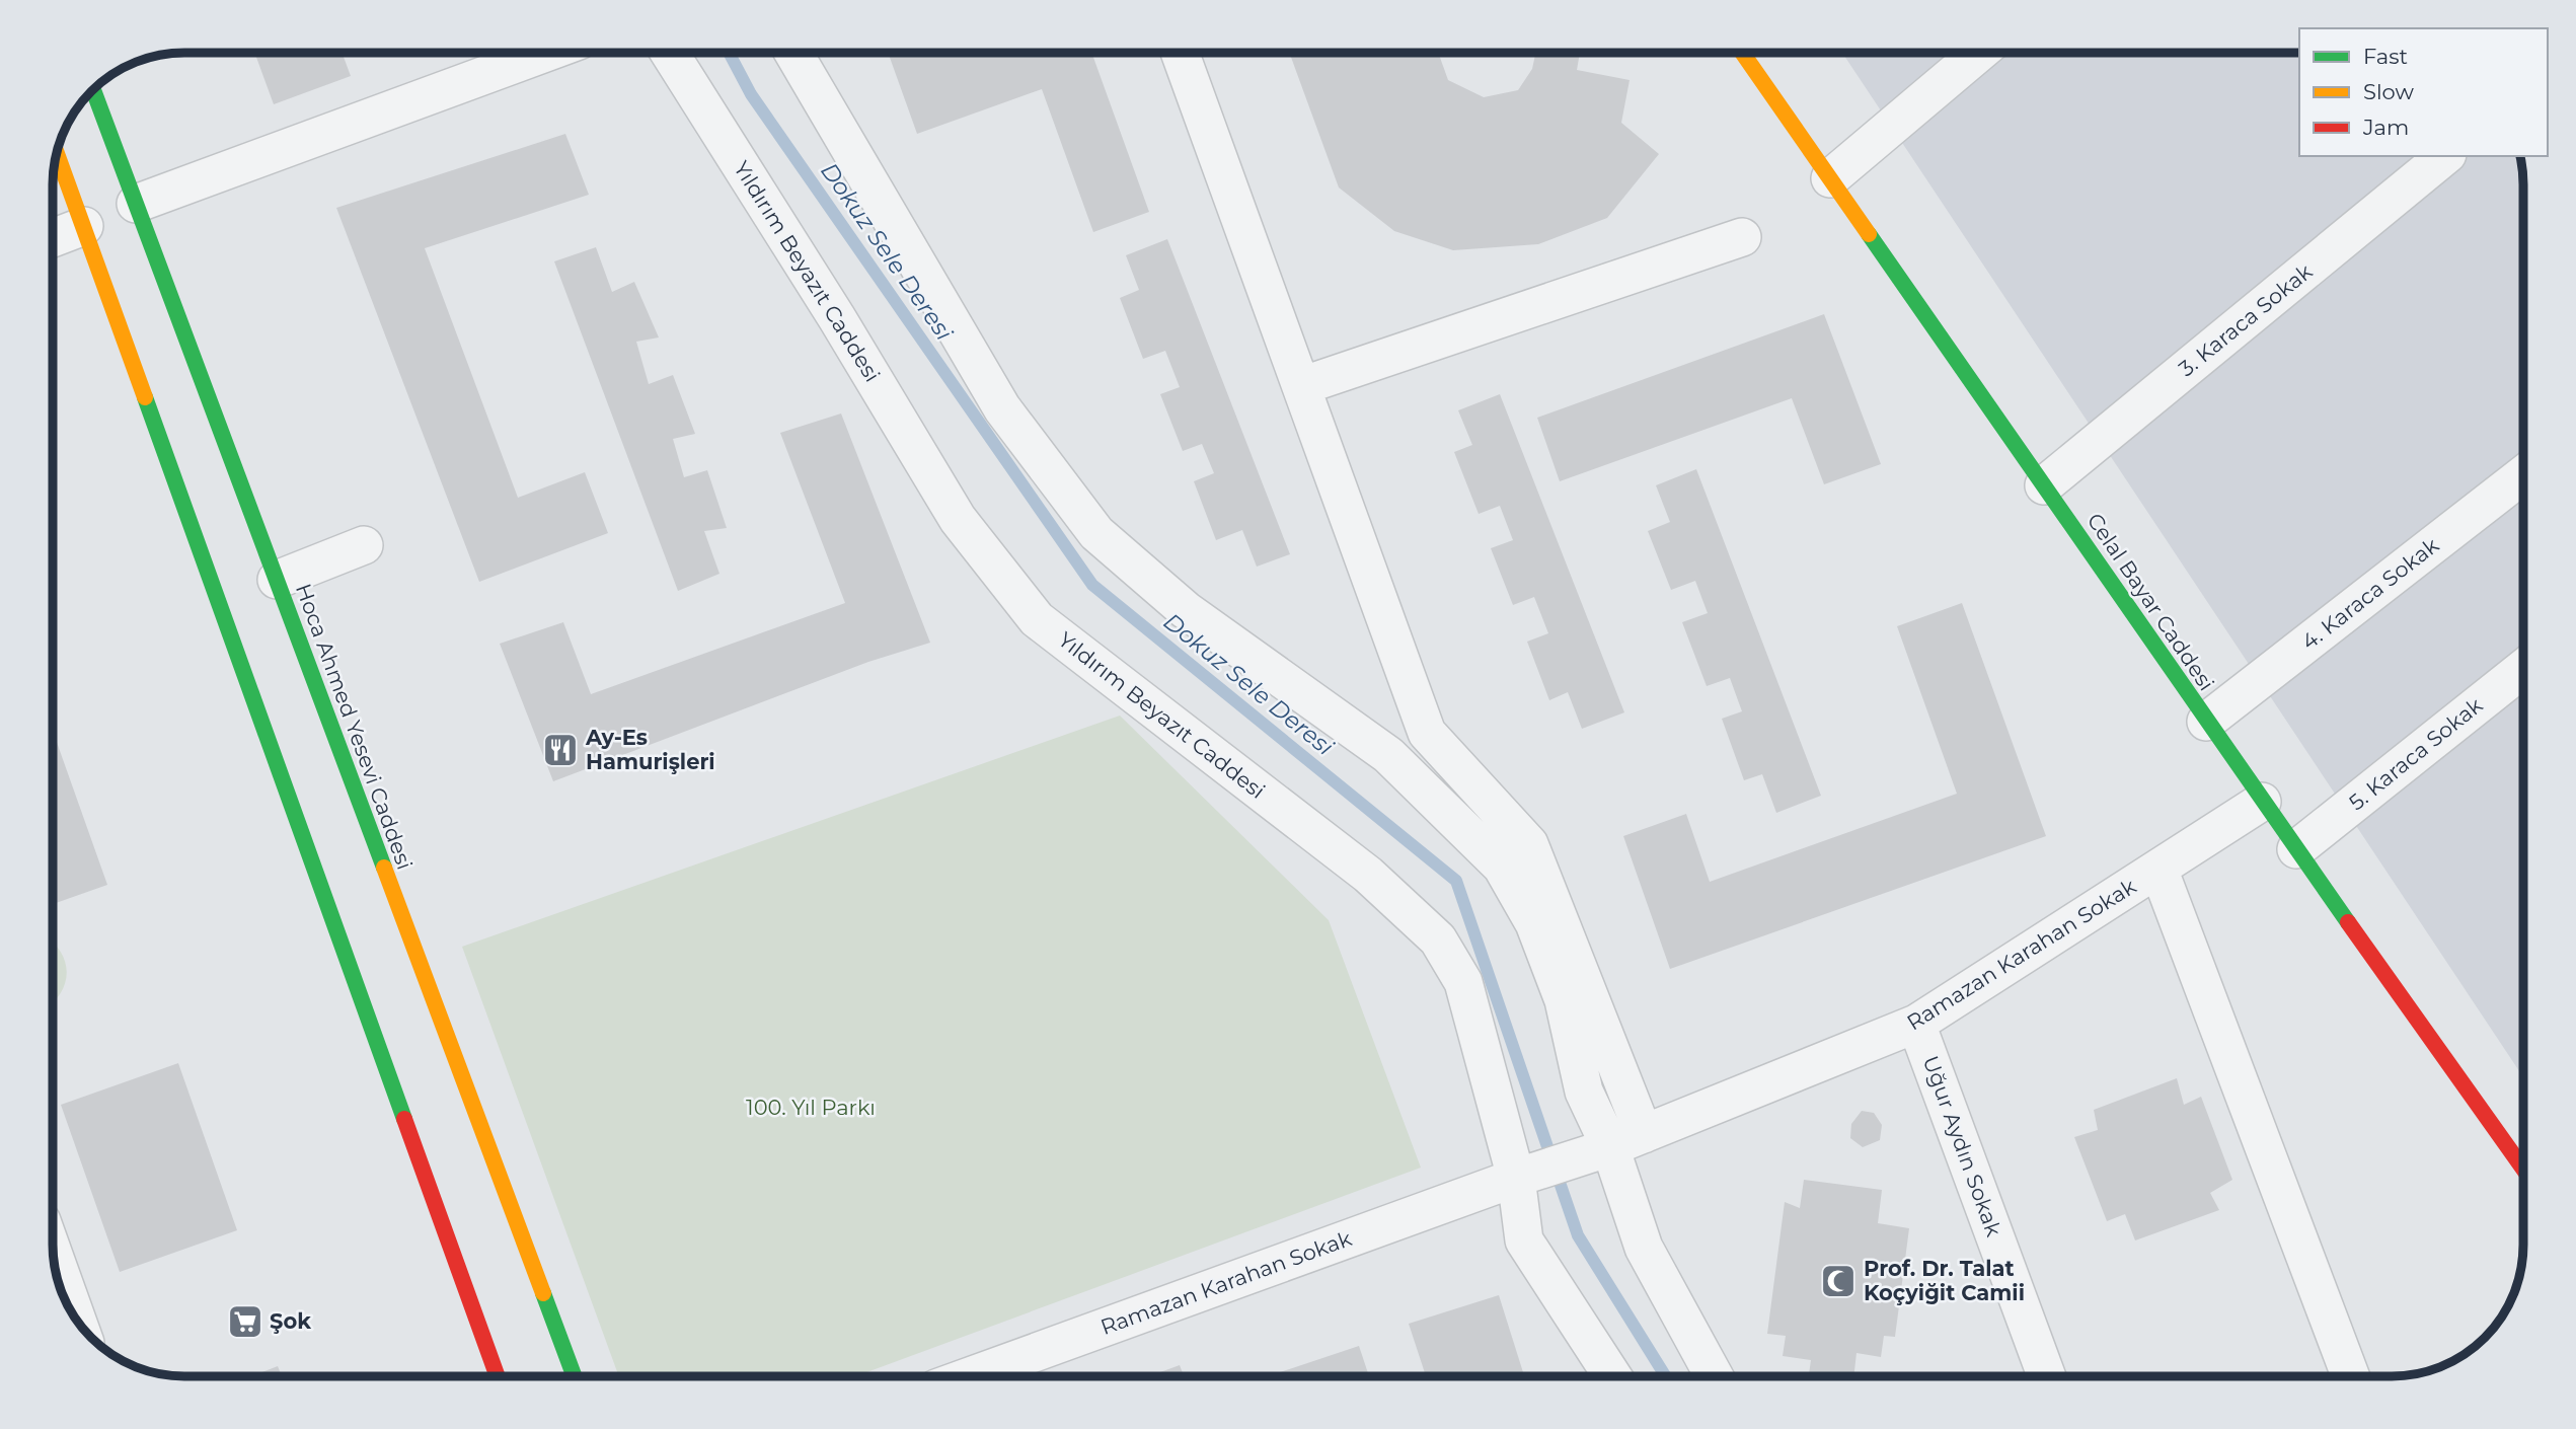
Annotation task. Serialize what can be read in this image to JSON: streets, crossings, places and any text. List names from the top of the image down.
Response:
{
  "streets": {
    "street": [
      "Yıldırım Beyazıt Caddesi",
      "3. Karaca Sokak",
      "4. Karaca Sokak",
      "Celal Bayar Caddesi",
      "Hoca Ahmed Yesevi Caddesi",
      "5. Karaca Sokak",
      "Ramazan Karahan Sokak",
      "Uğur Aydın Sokak"
    ]
  },
  "crossings": [
    ["Yıldırım Beyazıt Caddesi", "Ramazan Karahan Sokak"],
    ["3. Karaca Sokak", "Celal Bayar Caddesi"],
    ["4. Karaca Sokak", "Celal Bayar Caddesi"],
    ["Celal Bayar Caddesi", "5. Karaca Sokak"],
    ["Celal Bayar Caddesi", "Ramazan Karahan Sokak"],
    ["Ramazan Karahan Sokak", "Uğur Aydın Sokak"]
  ],
  "water": ["Dokuz Sele Deresi"],
  "parks": ["100. Yıl Parkı"],
  "places": {
    "restaurant": ["Ay-Es Hamurişleri"],
    "mosque": ["Prof. Dr. Talat Koçyiğit Camii"],
    "supermarket": ["Şok"]
  },
  "legend": ["Fast", "Slow", "Jam"]
}
